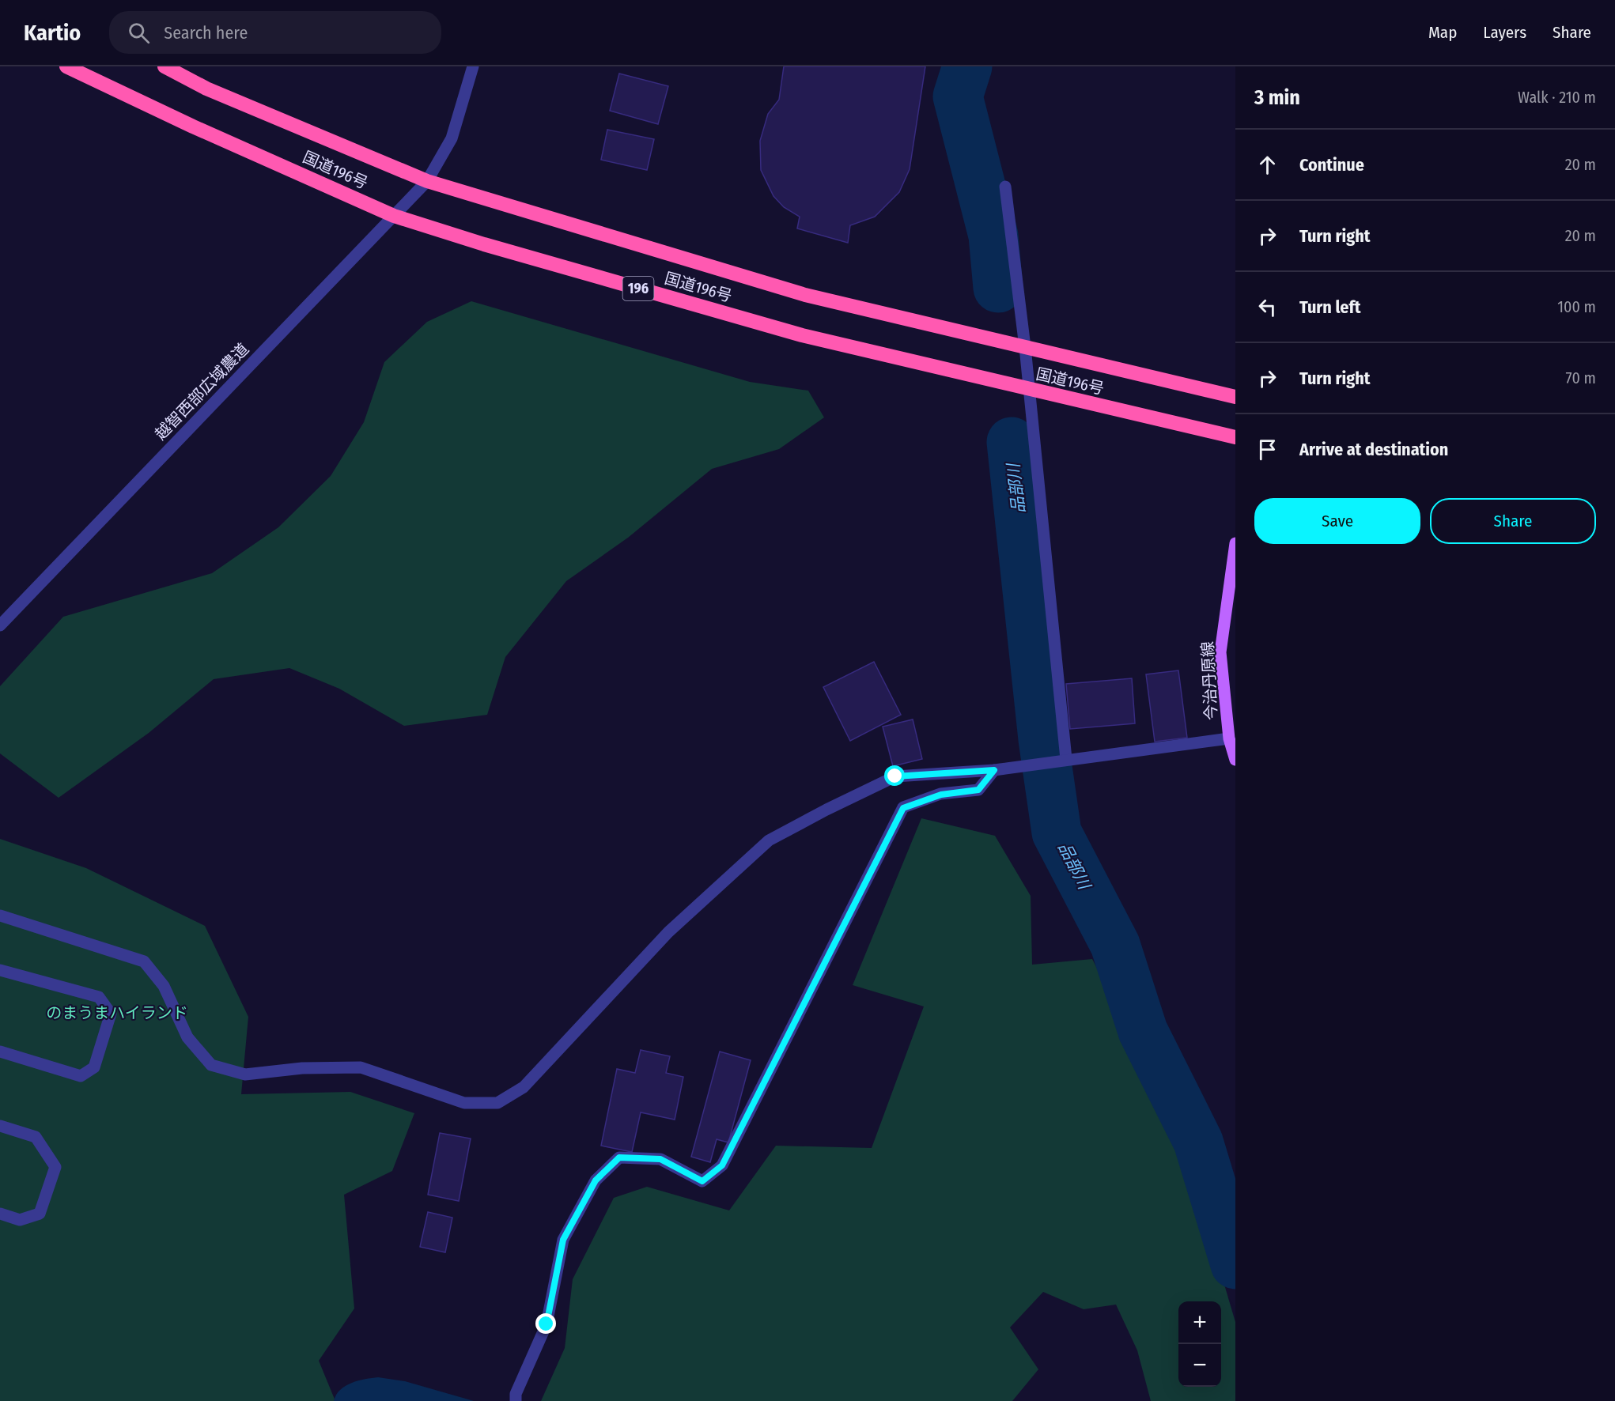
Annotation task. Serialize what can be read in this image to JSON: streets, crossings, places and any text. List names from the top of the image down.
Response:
{
  "streets": {
    "highway": ["国道196号", "196"],
    "main road": ["今治丹原線"],
    "street": ["越智西部広域農道"]
  },
  "crossings": [
    ["国道196号", "越智西部広域農道"]
  ],
  "water": ["品部川"],
  "parks": ["のまうまハイランド"],
  "page": {
    "header": "Kartio",
    "search": "Search here",
    "nav": ["Map", "Layers", "Share"],
    "heading": ["3 min", "Walk · 210 m"],
    "list": [
      ["Continue", "20 m"],
      ["Turn right", "20 m"],
      ["Turn left", "100 m"],
      ["Turn right", "70 m"],
      "Arrive at destination"
    ],
    "buttons": ["Save", "Share"],
    "map_buttons": ["+", "−"]
  }
}
